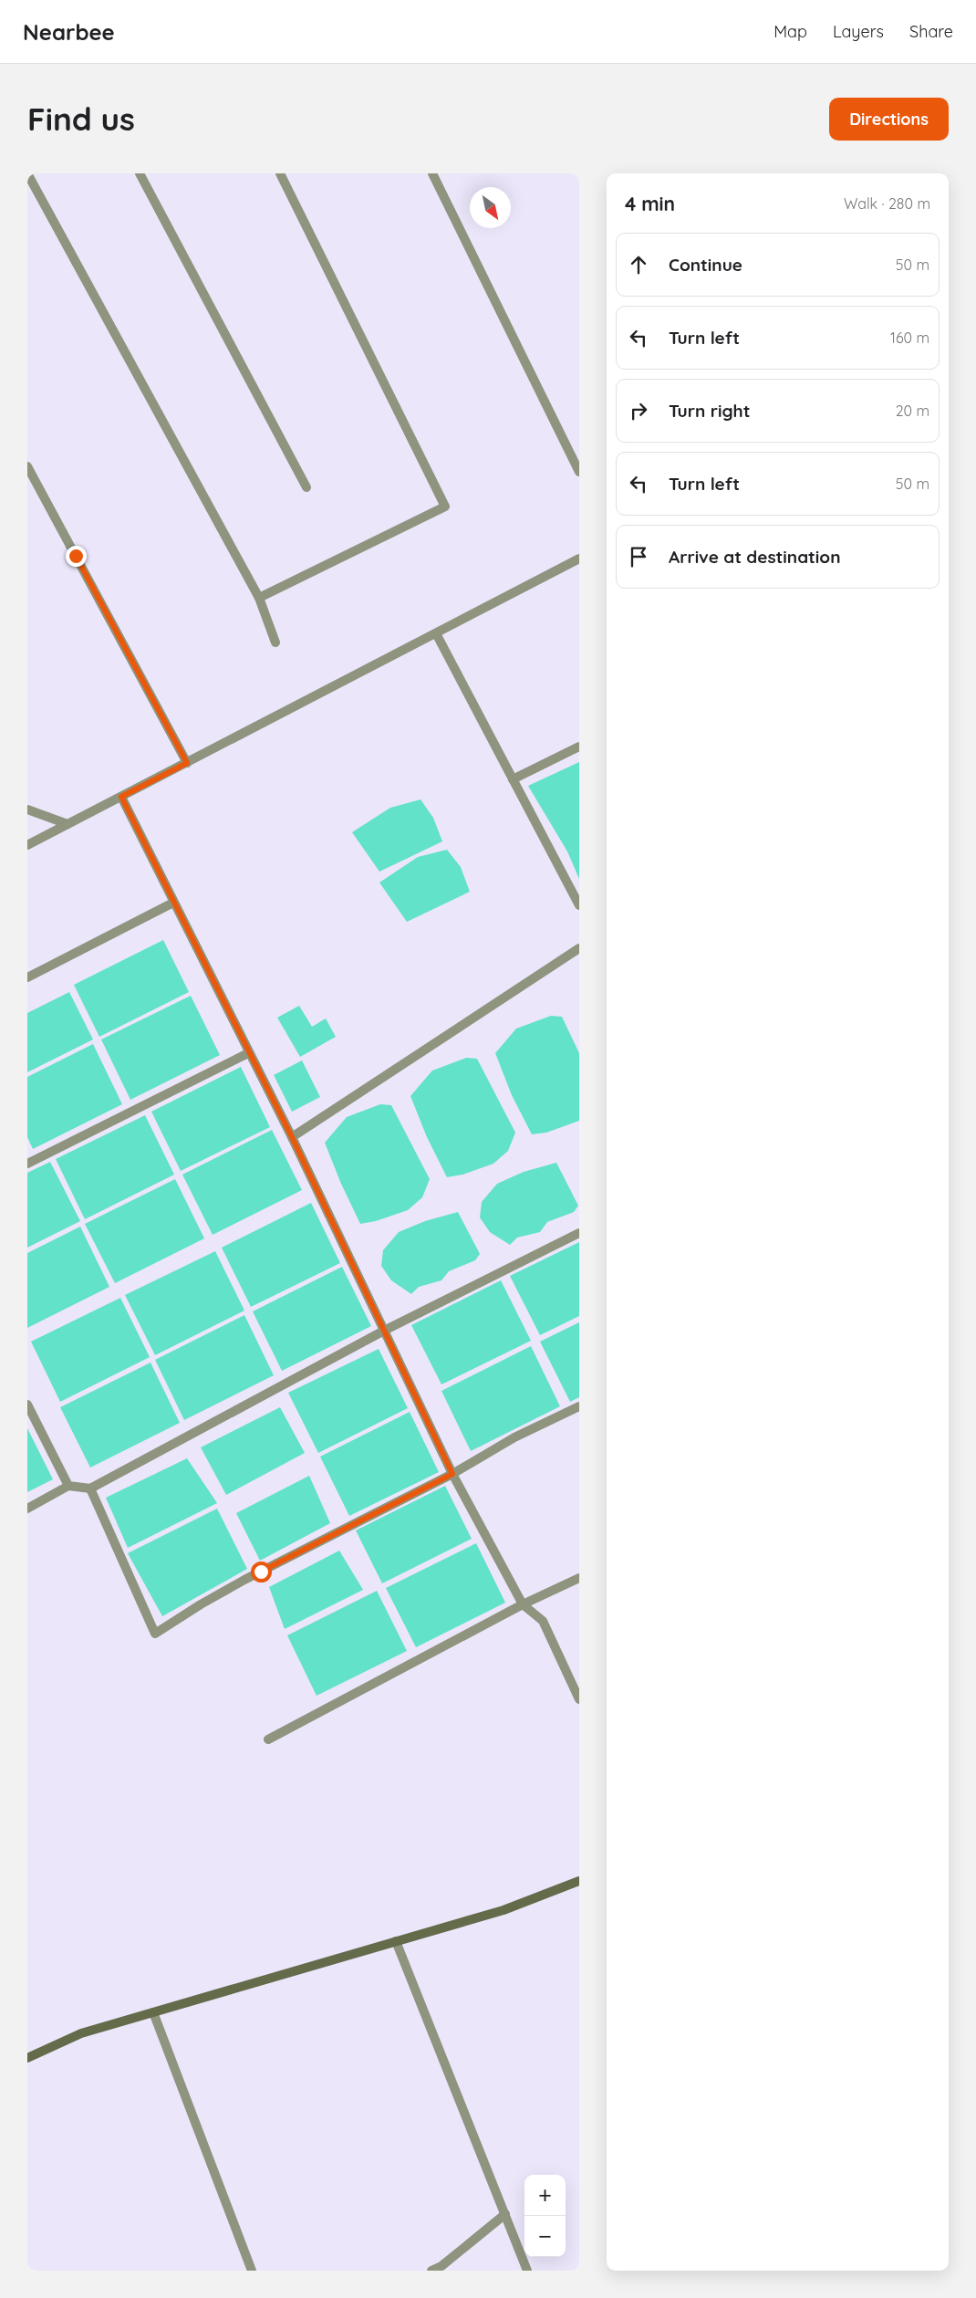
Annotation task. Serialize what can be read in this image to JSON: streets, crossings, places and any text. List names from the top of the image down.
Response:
{
  "north": "bottom right",
  "page": {
    "header": "Nearbee",
    "nav": ["Map", "Layers", "Share"],
    "buttons": "Directions",
    "title": "Find us",
    "heading": ["4 min", "Walk · 280 m"],
    "list": [
      ["Continue", "50 m"],
      ["Turn left", "160 m"],
      ["Turn right", "20 m"],
      ["Turn left", "50 m"],
      "Arrive at destination"
    ],
    "map_buttons": ["+", "−"]
  }
}
